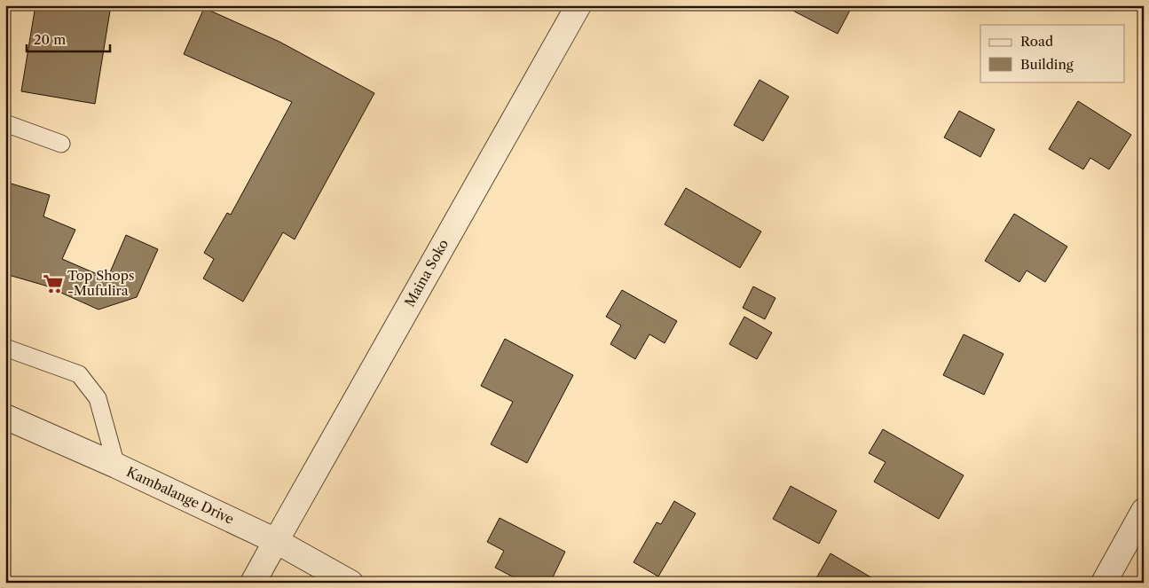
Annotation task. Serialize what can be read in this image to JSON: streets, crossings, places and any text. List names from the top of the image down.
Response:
{
  "streets": {
    "street": ["Maina Soko", "Kambalange Drive"]
  },
  "crossings": [
    ["Maina Soko", "Kambalange Drive"]
  ],
  "places": {
    "supermarket": ["Top Shops -Mufulira"]
  },
  "legend": ["Road", "Building"],
  "scale_bar": "20 m"
}
